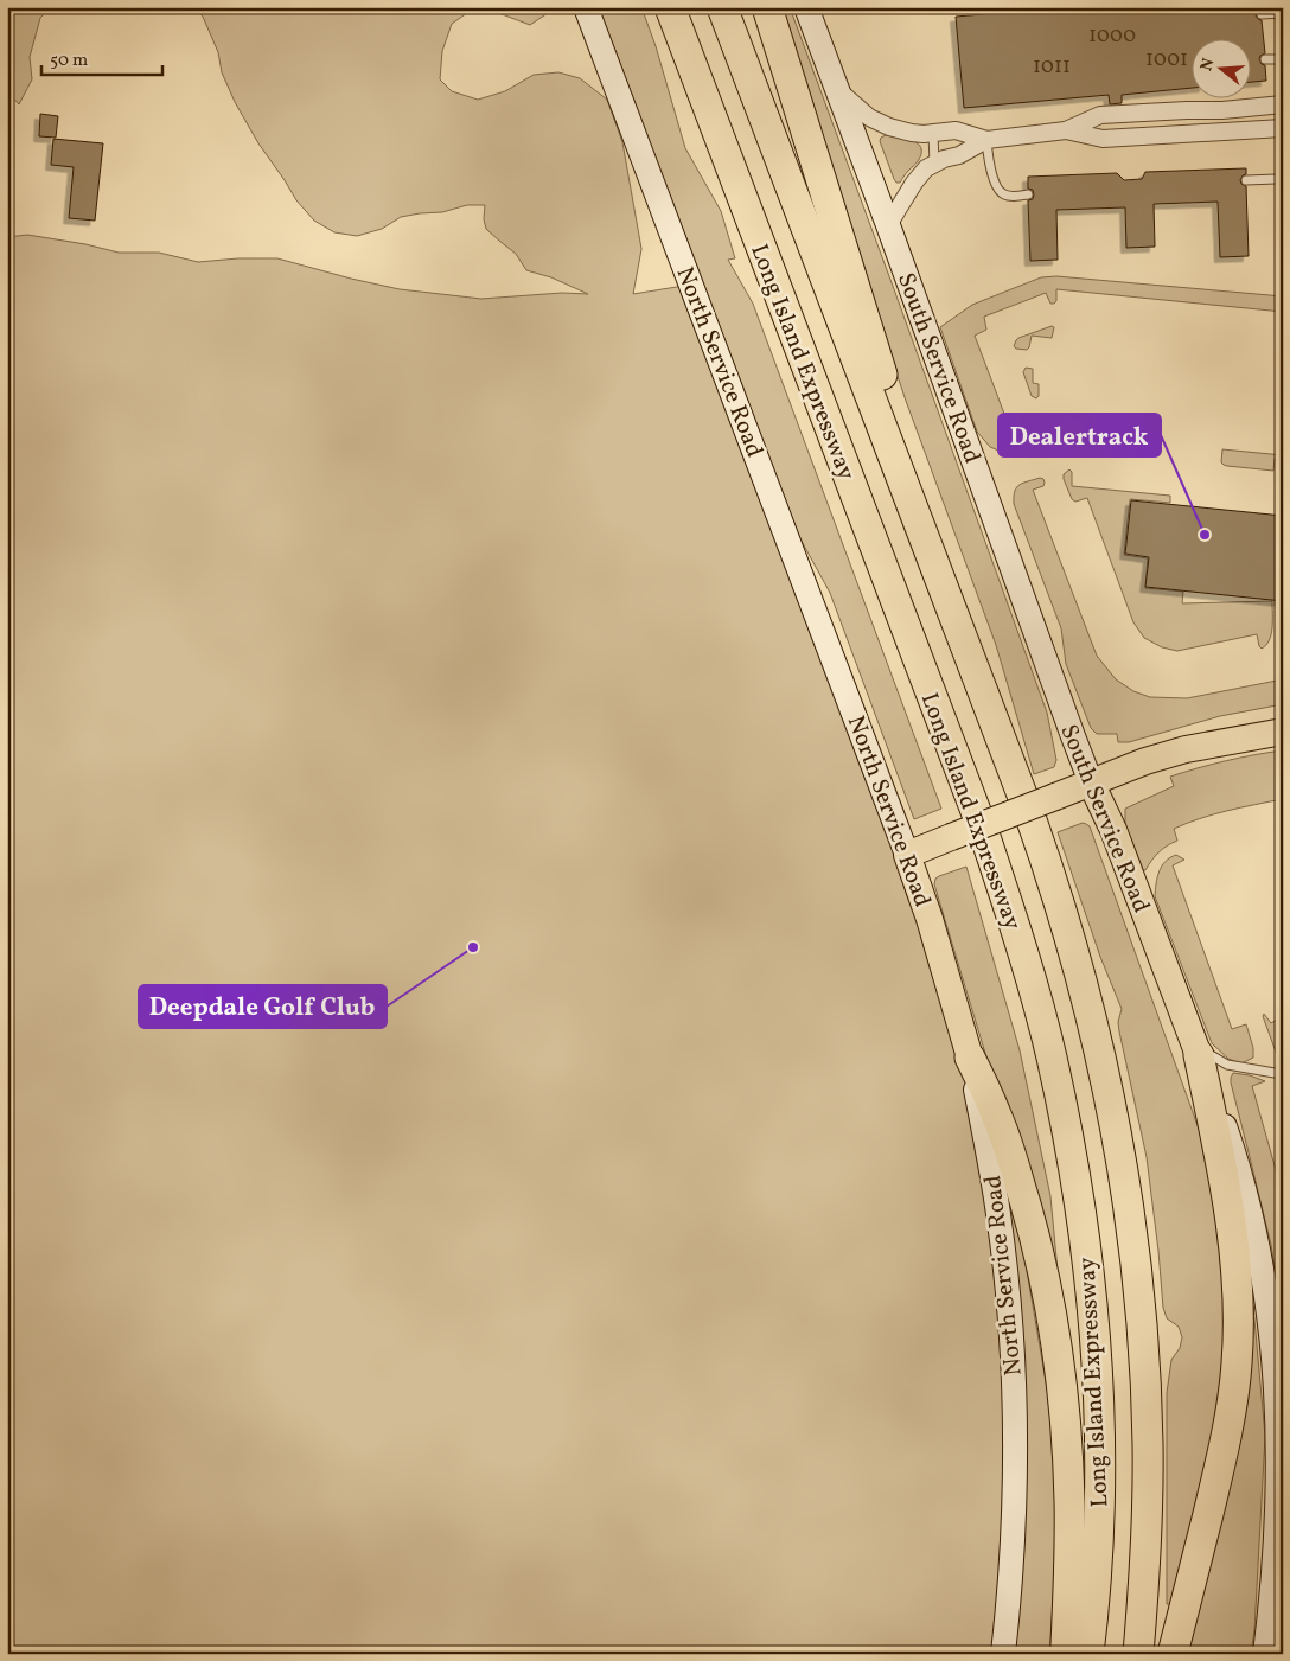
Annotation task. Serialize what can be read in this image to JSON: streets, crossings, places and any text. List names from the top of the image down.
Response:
{
  "streets": {
    "highway": ["Long Island Expressway"],
    "main road": ["North Service Road", "South Service Road"]
  },
  "places": ["Dealertrack", "Deepdale Golf Club"],
  "house_numbers": ["1000", "1001", "1011"],
  "scale_bar": "50 m",
  "north": "left"
}
